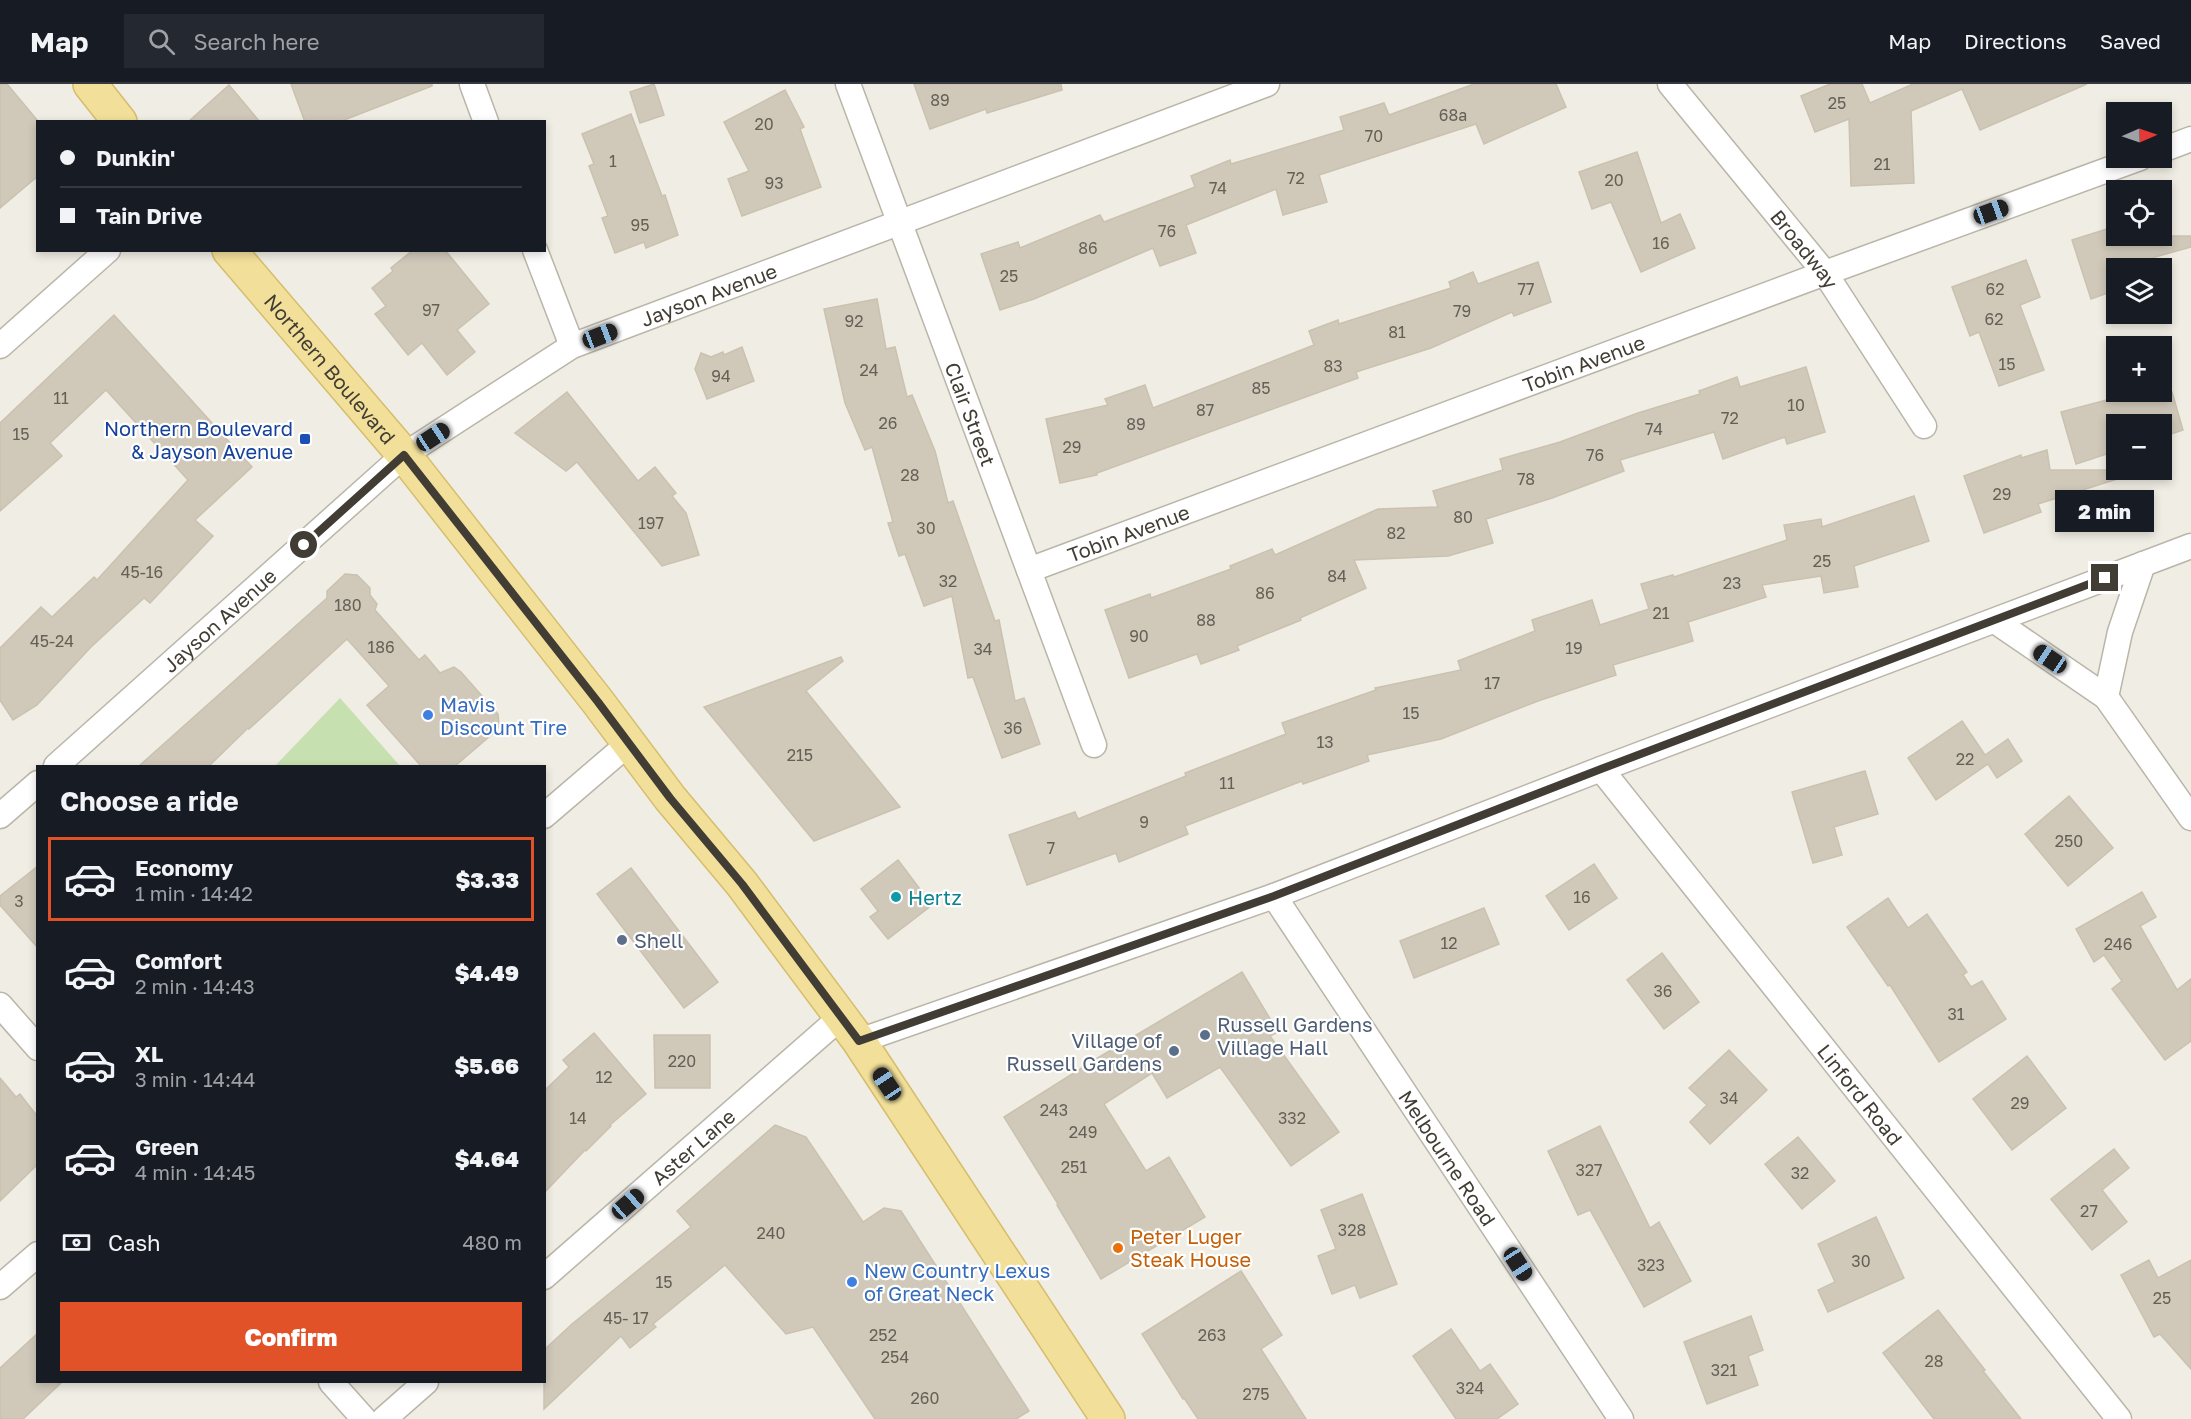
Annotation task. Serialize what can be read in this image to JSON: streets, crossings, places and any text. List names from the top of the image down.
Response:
{
  "streets": {
    "main road": ["Northern Boulevard"],
    "street": [
      "Broadway",
      "Jayson Avenue",
      "Tobin Avenue",
      "Clair Street",
      "Linford Road",
      "Aster Lane",
      "Melbourne Road"
    ]
  },
  "crossings": [
    ["Broadway", "Tobin Avenue"],
    ["Jayson Avenue", "Northern Boulevard"],
    ["Jayson Avenue", "Clair Street"],
    ["Tobin Avenue", "Clair Street"],
    ["Northern Boulevard", "Aster Lane"]
  ],
  "places": {
    "transit": ["Northern Boulevard & Jayson Avenue"],
    "other": [
      "Mavis Discount Tire",
      "Hertz",
      "Shell",
      "Russell Gardens Village Hall",
      "Village of Russell Gardens",
      "Peter Luger Steak House",
      "New Country Lexus of Great Neck"
    ]
  },
  "house_numbers": [
    "89",
    "25",
    "68a",
    "20",
    "70",
    "1",
    "21",
    "72",
    "20",
    "93",
    "74",
    "95",
    "76",
    "16",
    "86",
    "25",
    "77",
    "62",
    "97",
    "79",
    "62",
    "92",
    "81",
    "15",
    "83",
    "24",
    "94",
    "85",
    "11",
    "10",
    "87",
    "72",
    "26",
    "89",
    "74",
    "15",
    "29",
    "76",
    "28",
    "78",
    "29",
    "80",
    "197",
    "30",
    "82",
    "25",
    "45-16",
    "84",
    "32",
    "23",
    "86",
    "180",
    "21",
    "88",
    "90",
    "45-24",
    "186",
    "19",
    "34",
    "17",
    "15",
    "36",
    "13",
    "215",
    "22",
    "11",
    "9",
    "250",
    "7",
    "16",
    "3",
    "12",
    "246",
    "36",
    "31",
    "220",
    "12",
    "34",
    "29",
    "243",
    "14",
    "332",
    "249",
    "251",
    "327",
    "32",
    "27",
    "328",
    "240",
    "30",
    "323",
    "15",
    "25",
    "45- 17",
    "252",
    "263",
    "254",
    "28",
    "321",
    "324",
    "275",
    "260"
  ],
  "north": "right",
  "page": {
    "header": "Map",
    "search": "Search here",
    "nav": ["Map", "Directions", "Saved"],
    "map_buttons": ["+", "−"],
    "banner": ["Dunkin'", "Tain Drive"],
    "bubble": "2 min",
    "heading": "Choose a ride",
    "list": [
      {
        "name": "Economy",
        "note": "1 min · 14:42",
        "value": "$3.33"
      },
      {
        "name": "Comfort",
        "note": "2 min · 14:43",
        "value": "$4.49"
      },
      {
        "name": "XL",
        "note": "3 min · 14:44",
        "value": "$5.66"
      },
      {
        "name": "Green",
        "note": "4 min · 14:45",
        "value": "$4.64"
      }
    ],
    "pay": ["Cash", "480 m"],
    "buttons": "Confirm"
  }
}
